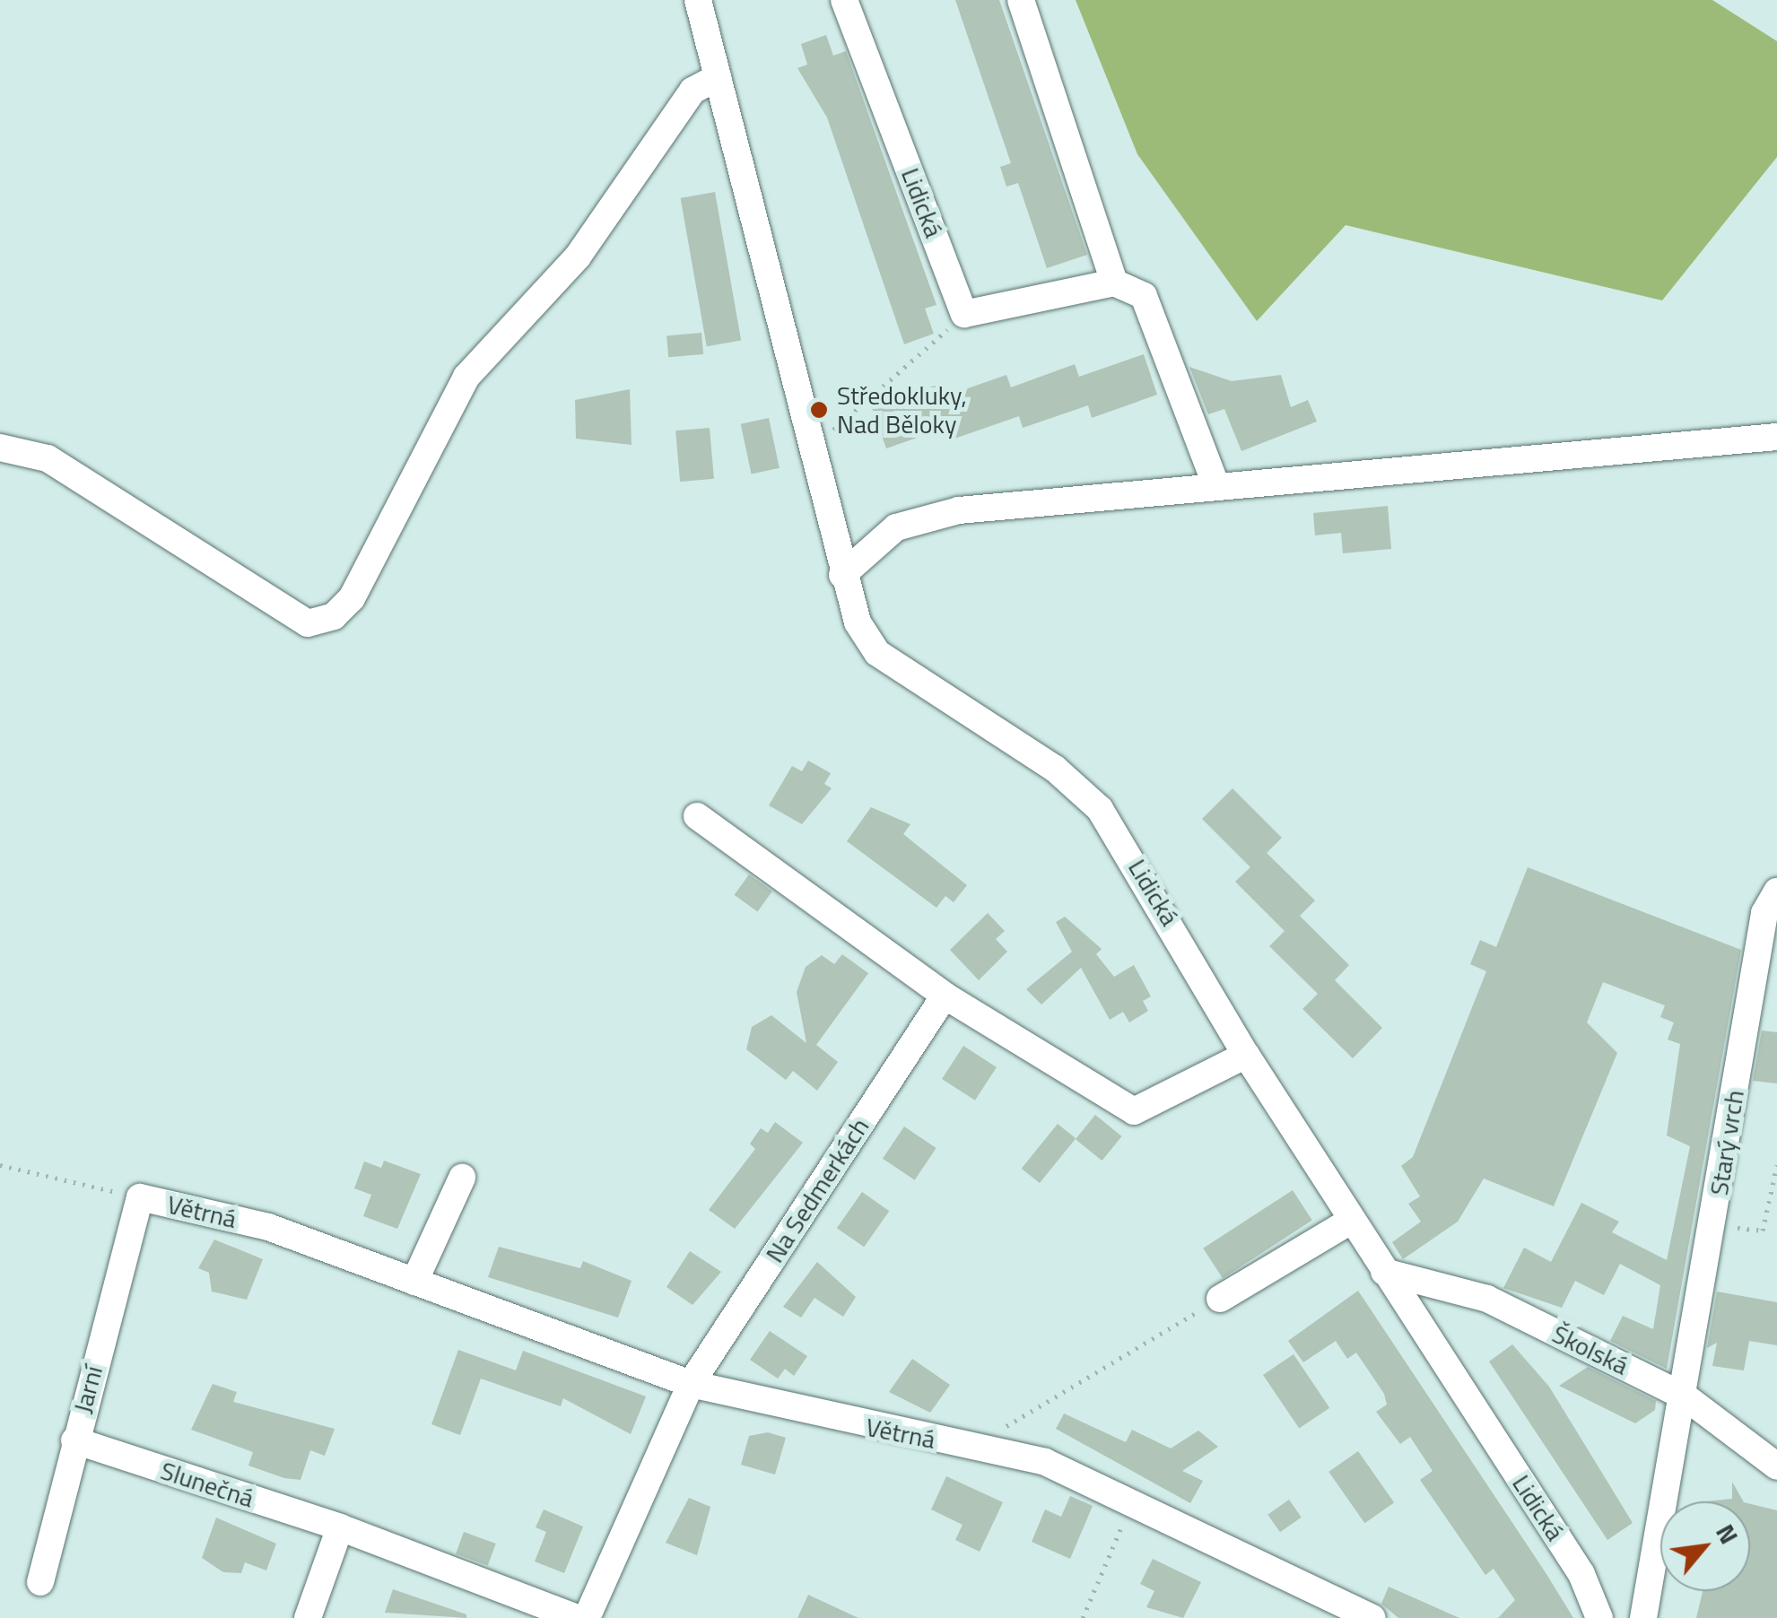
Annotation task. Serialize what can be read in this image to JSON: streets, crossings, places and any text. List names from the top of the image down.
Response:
{
  "streets": {
    "street": [
      "Lidická",
      "Starý vrch",
      "Na Sedmerkách",
      "Větrná",
      "Školská",
      "Jarní",
      "Slunečná"
    ]
  },
  "crossings": [
    ["Lidická", "Školská"],
    ["Starý vrch", "Školská"],
    ["Na Sedmerkách", "Větrná"],
    ["Větrná", "Jarní"],
    ["Jarní", "Slunečná"]
  ],
  "places": ["Středokluky, Nad Běloky"],
  "north": "top right"
}
